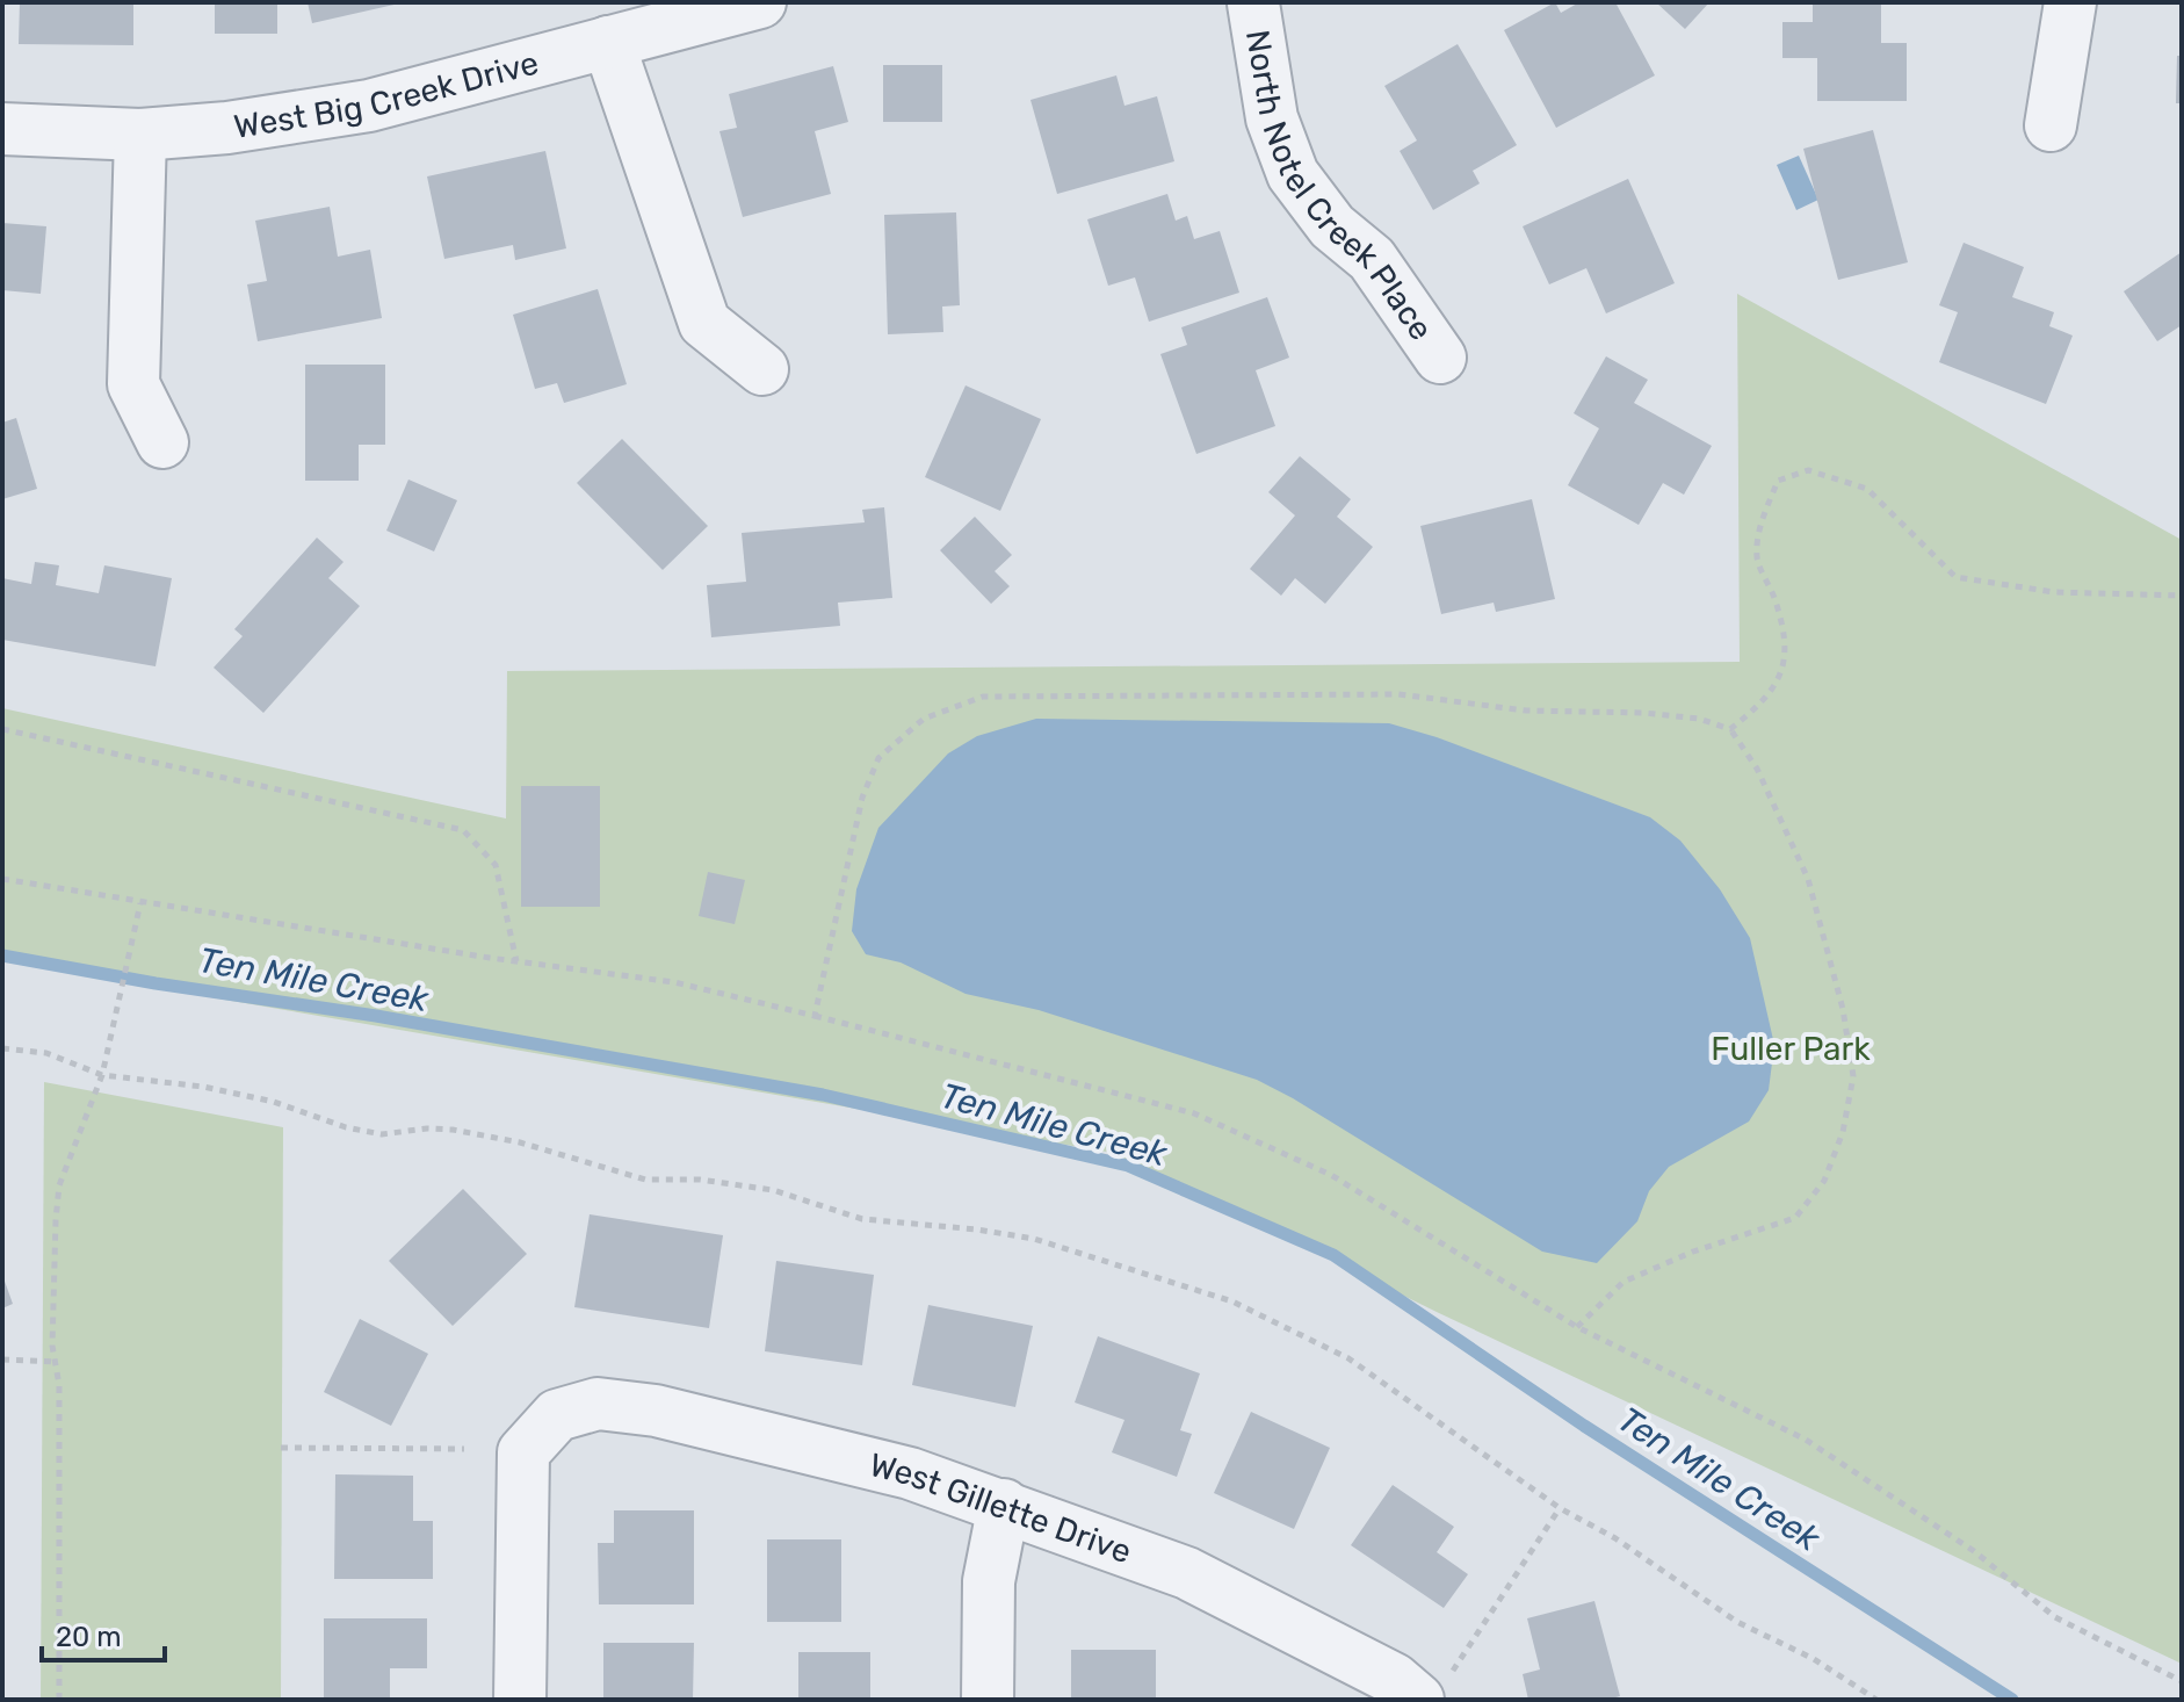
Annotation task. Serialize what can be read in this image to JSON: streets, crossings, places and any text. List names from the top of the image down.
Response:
{
  "streets": {
    "street": ["West Big Creek Drive", "North Notel Creek Place", "West Gillette Drive"]
  },
  "water": ["Ten Mile Creek"],
  "parks": ["Fuller Park"],
  "scale_bar": "20 m"
}
